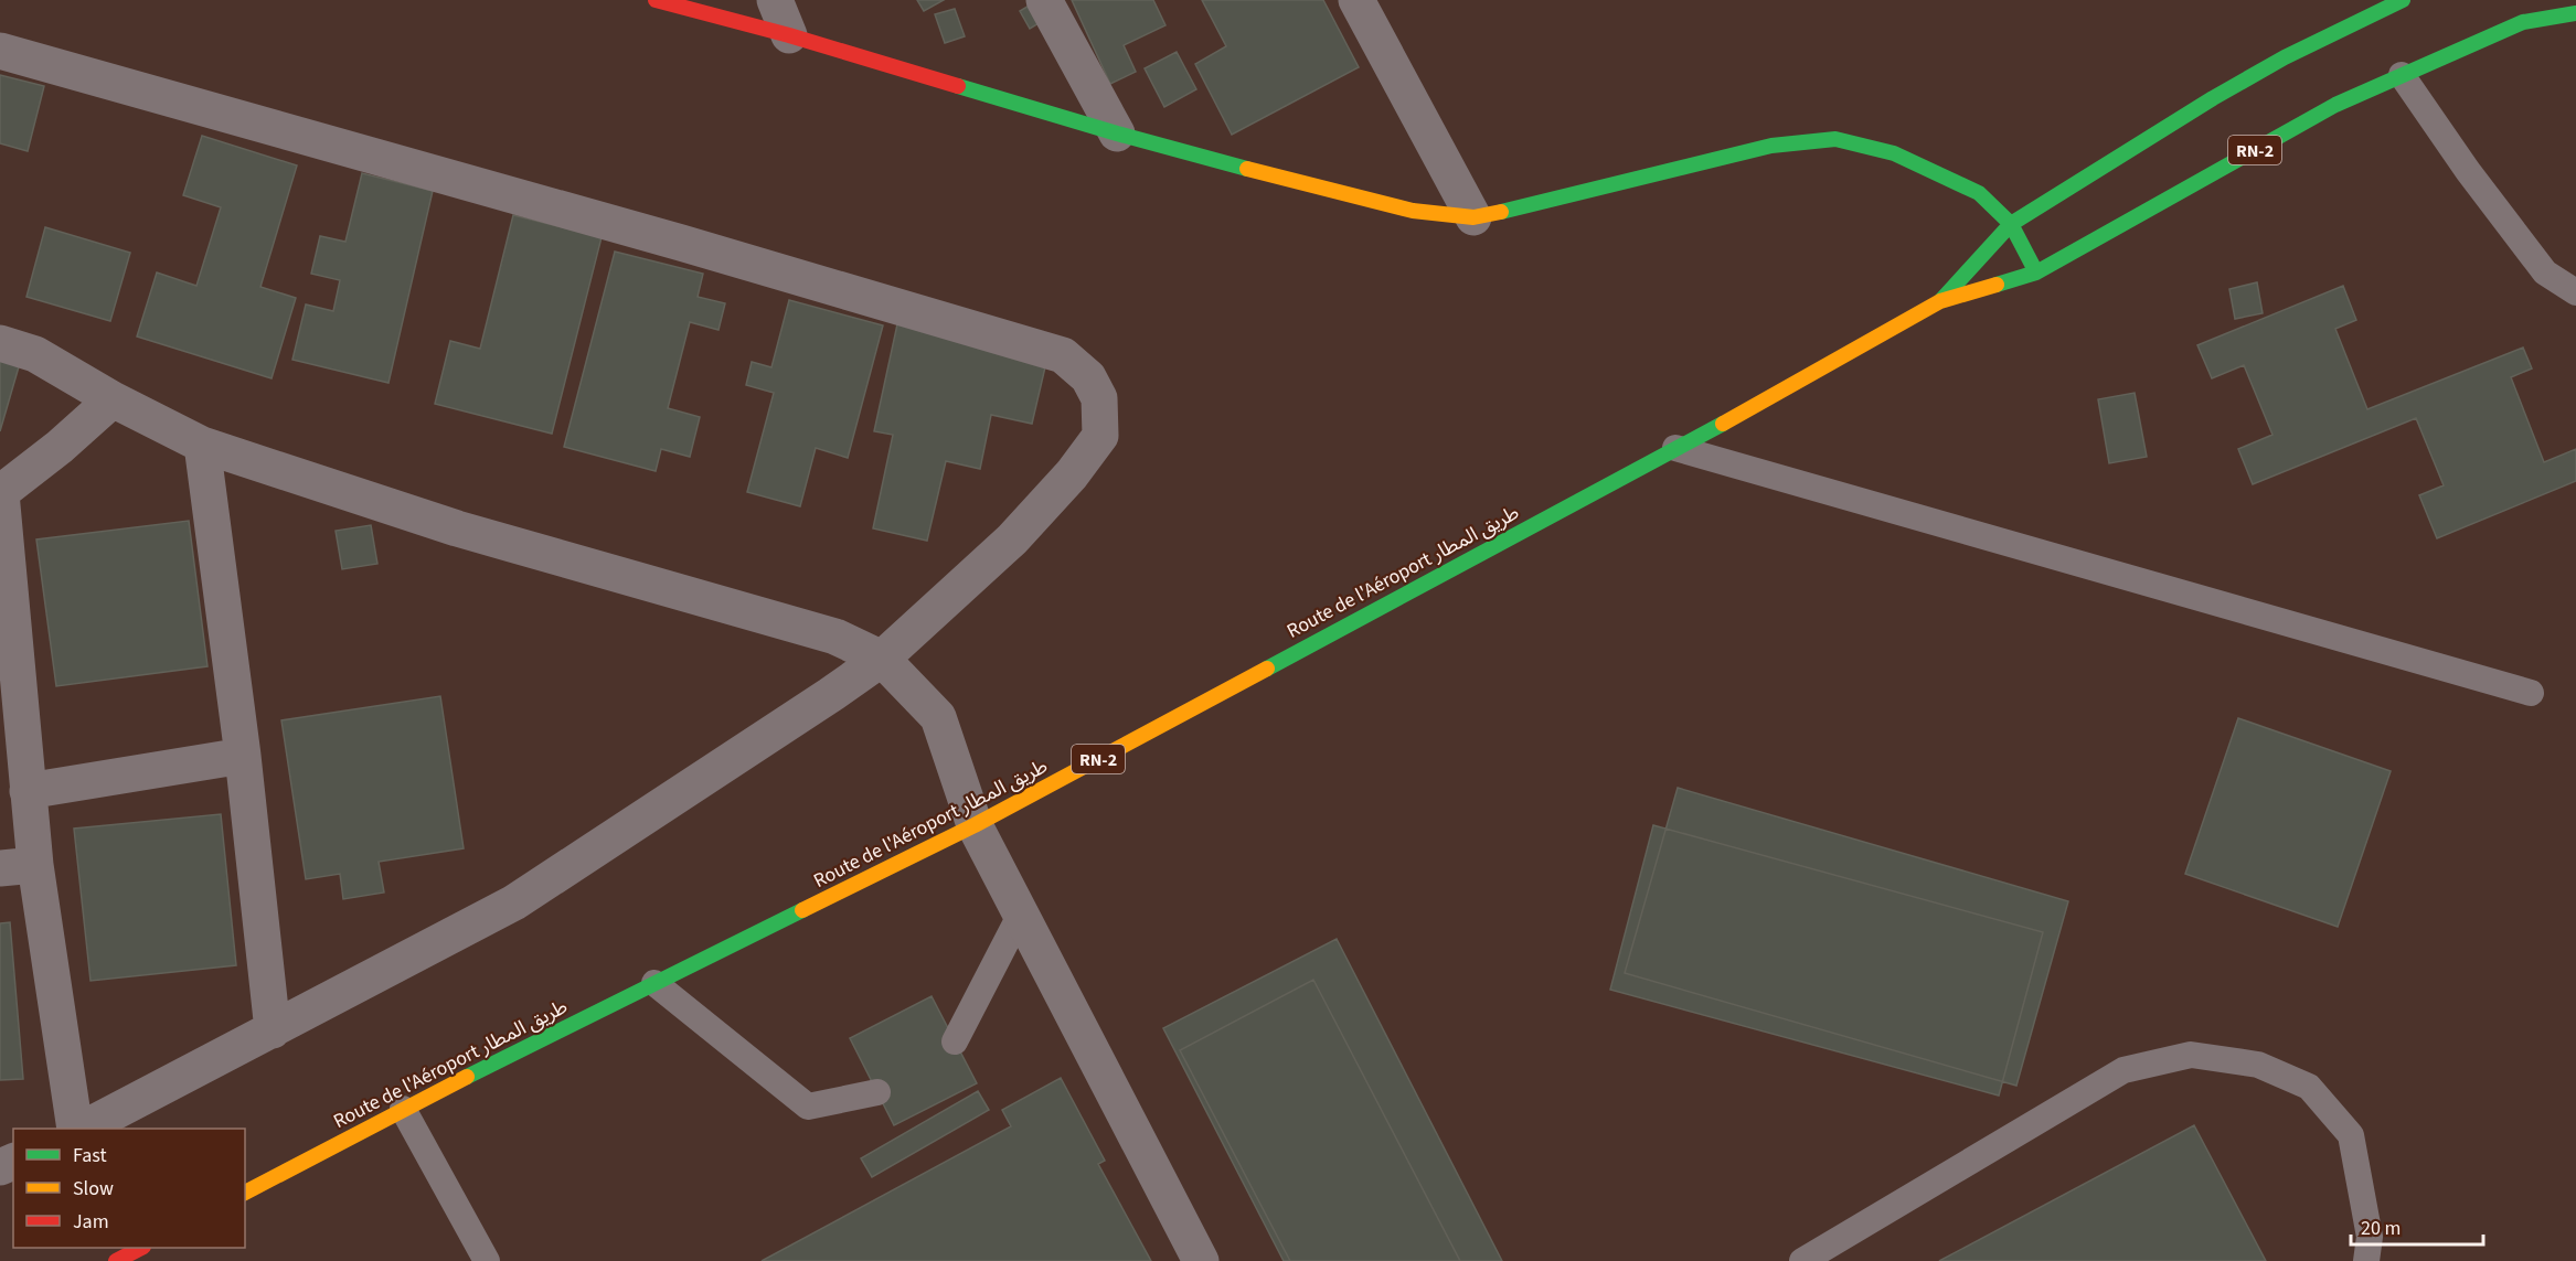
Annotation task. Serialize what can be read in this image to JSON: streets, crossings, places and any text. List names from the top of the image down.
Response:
{
  "streets": {
    "main road": ["RN-2", "Route de l'Aéroport طريق المطار"]
  },
  "crossings": [
    ["RN-2", "Route de l'Aéroport طريق المطار"]
  ],
  "legend": ["Fast", "Slow", "Jam"],
  "scale_bar": "20 m"
}
